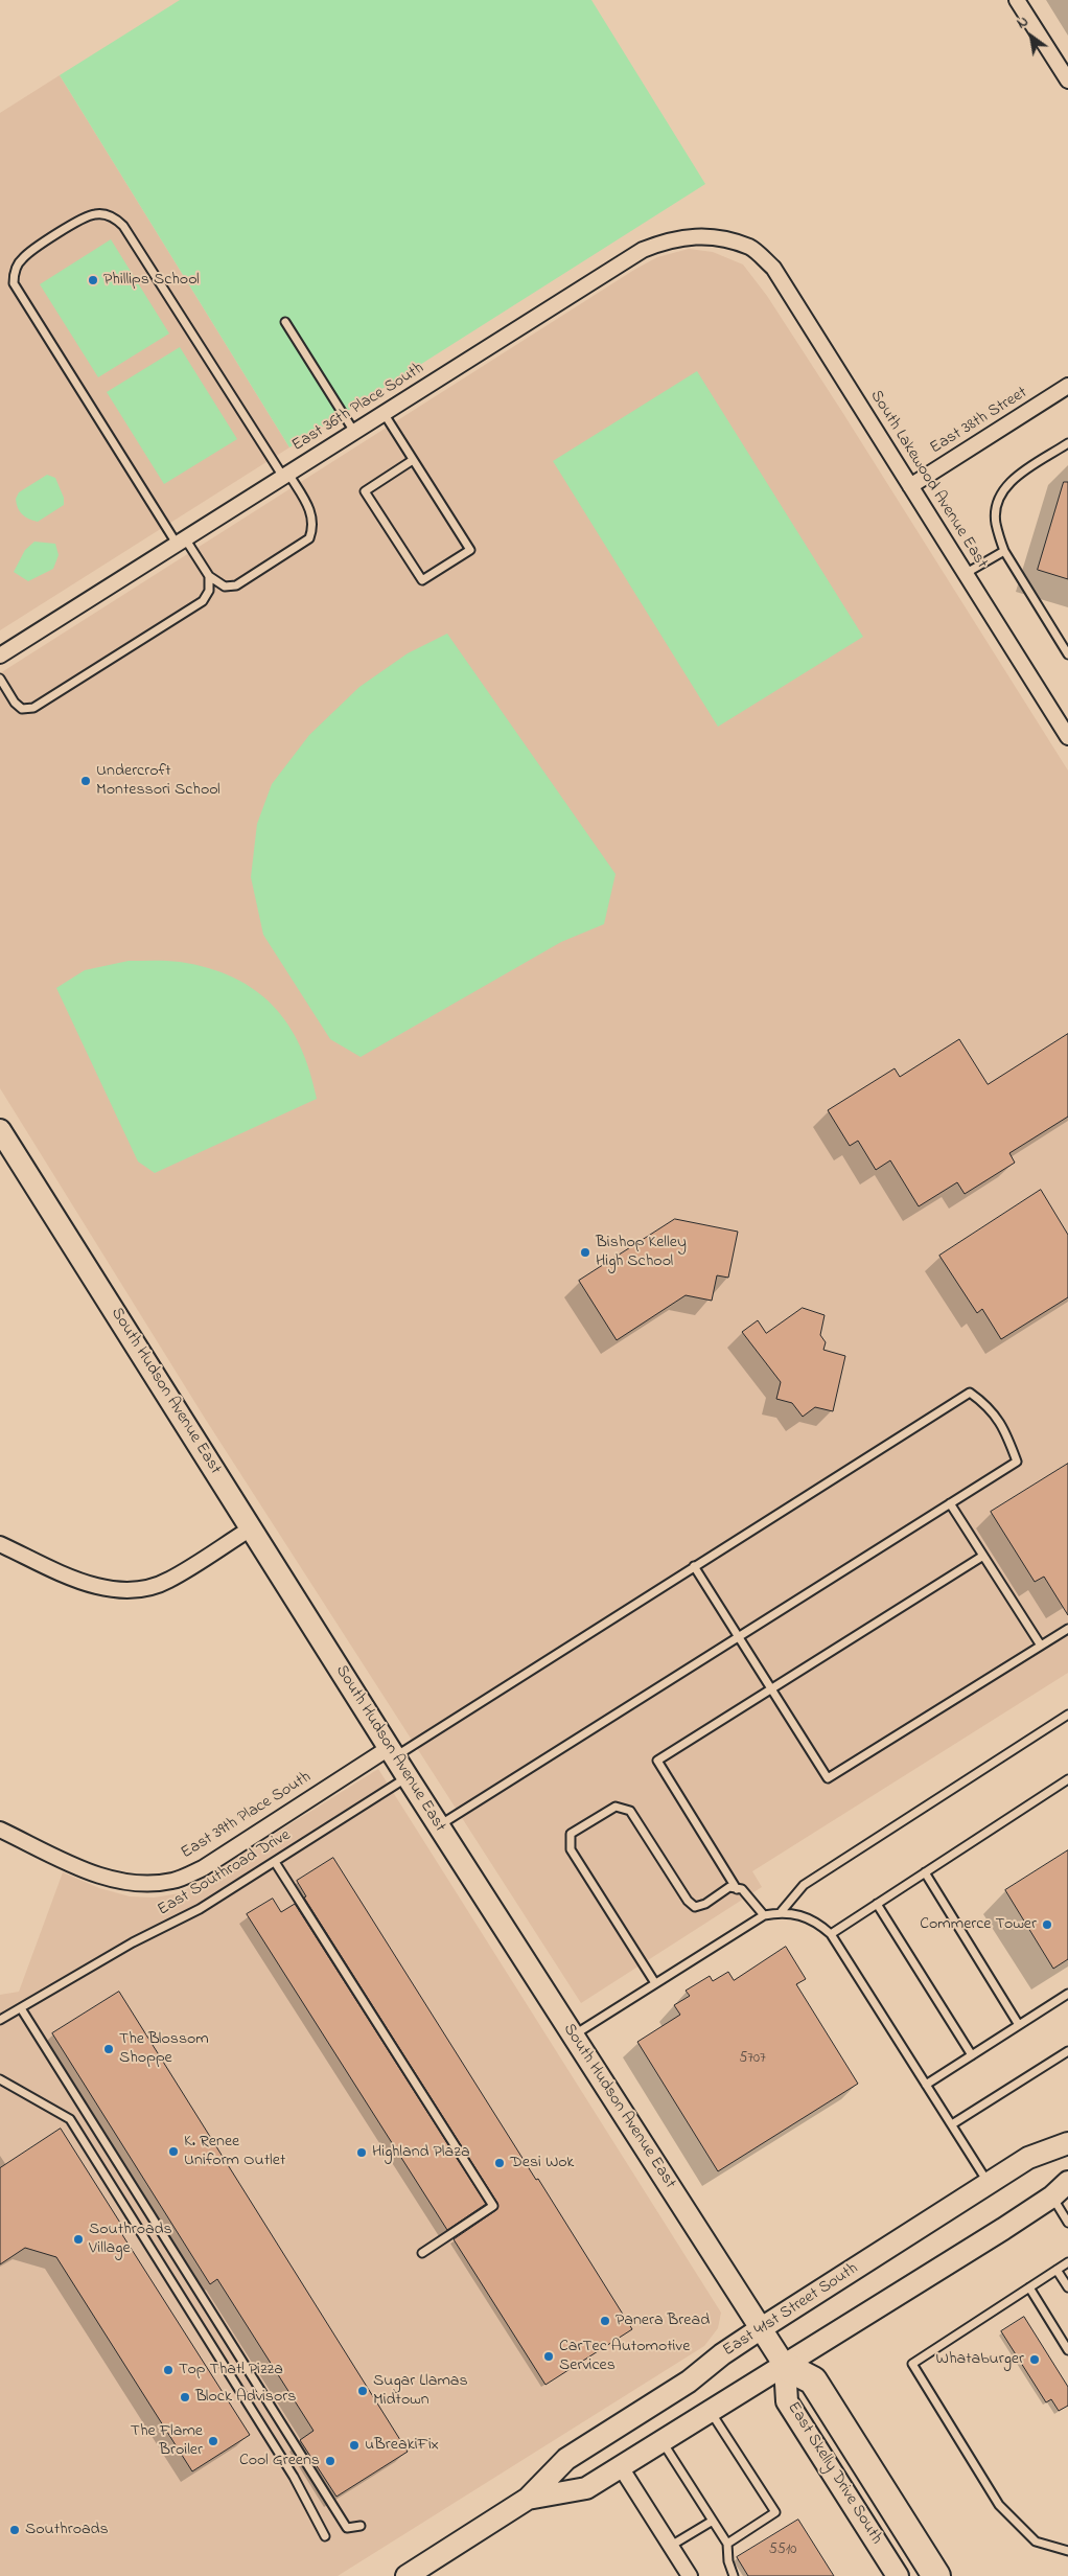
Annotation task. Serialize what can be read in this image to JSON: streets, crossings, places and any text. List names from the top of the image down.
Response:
{
  "streets": {
    "main road": ["South Hudson Avenue East", "East 41st Street South", "East Skelly Drive South"],
    "street": [
      "East 36th Place South",
      "East 38th Street",
      "South Lakewood Avenue East",
      "East 39th Place South"
    ],
    "lane": ["East Southroad Drive"]
  },
  "crossings": [
    ["East 36th Place South", "South Lakewood Avenue East"],
    ["East 38th Street", "South Lakewood Avenue East"],
    ["South Hudson Avenue East", "East 39th Place South"],
    ["South Hudson Avenue East", "East Southroad Drive"],
    ["South Hudson Avenue East", "East 41st Street South"],
    ["South Hudson Avenue East", "East Skelly Drive South"],
    ["East 41st Street South", "East Skelly Drive South"]
  ],
  "places": [
    "Phillips School",
    "Undercroft Montessori School",
    "Bishop Kelley High School",
    "Commerce Tower",
    "The Blossom Shoppe",
    "K. Renee Uniform Outlet",
    "Highland Plaza",
    "Desi Wok",
    "Southroads Village",
    "Panera Bread",
    "CarTec Automotive Services",
    "Whataburger",
    "Top That! Pizza",
    "Sugar Llamas Midtown",
    "Block Advisors",
    "The Flame Broiler",
    "uBreakiFix",
    "Cool Greens",
    "Southroads"
  ],
  "house_numbers": ["5707", "5510"],
  "north": "top left"
}
